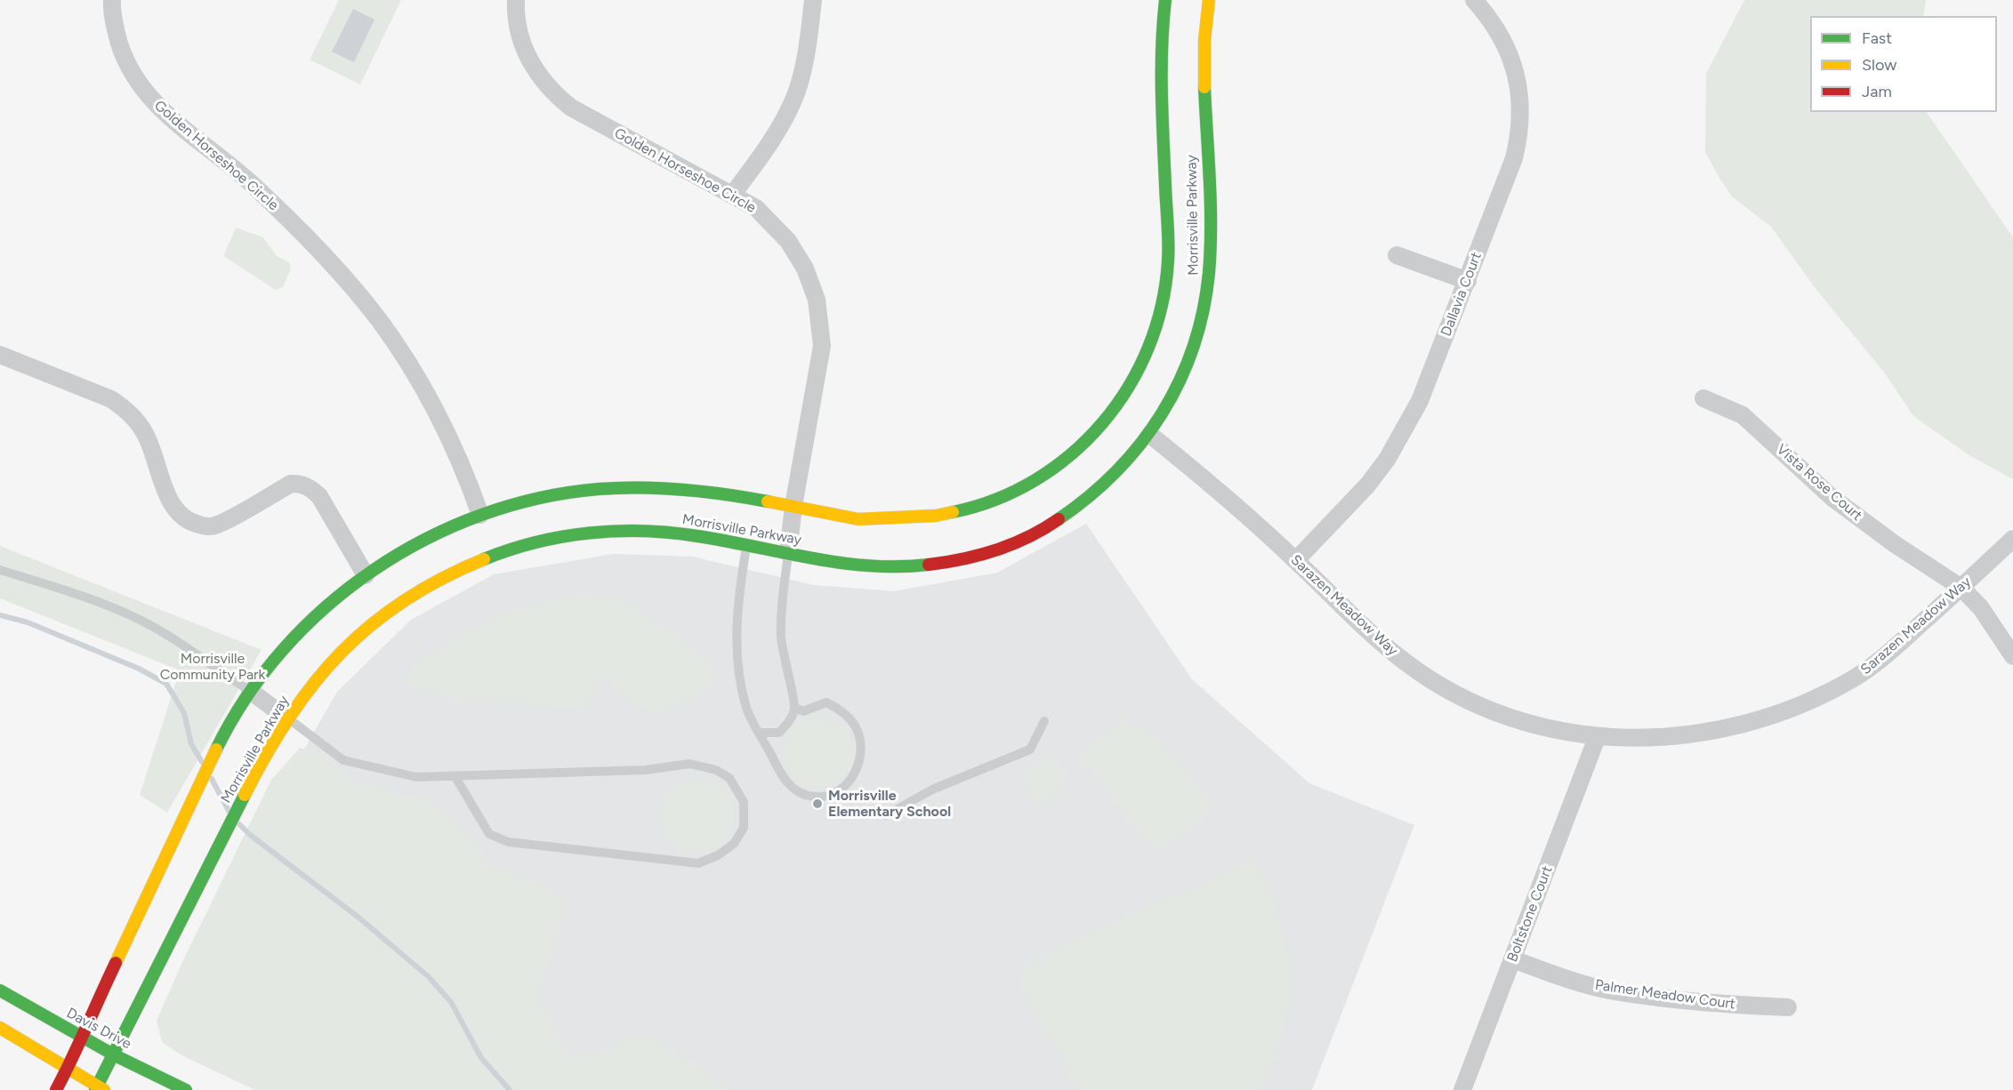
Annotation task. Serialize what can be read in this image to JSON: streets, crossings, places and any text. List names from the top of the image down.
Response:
{
  "streets": {
    "main road": ["Morrisville Parkway", "Davis Drive"],
    "street": [
      "Golden Horseshoe Circle",
      "Dallavia Court",
      "Vista Rose Court",
      "Sarazen Meadow Way",
      "Boltstone Court",
      "Palmer Meadow Court"
    ]
  },
  "crossings": [
    ["Golden Horseshoe Circle", "Morrisville Parkway"],
    ["Morrisville Parkway", "Sarazen Meadow Way"],
    ["Morrisville Parkway", "Davis Drive"],
    ["Dallavia Court", "Sarazen Meadow Way"],
    ["Vista Rose Court", "Sarazen Meadow Way"],
    ["Sarazen Meadow Way", "Boltstone Court"],
    ["Boltstone Court", "Palmer Meadow Court"]
  ],
  "parks": ["Morrisville Community Park"],
  "places": ["Morrisville Elementary School"],
  "legend": ["Fast", "Slow", "Jam"]
}
